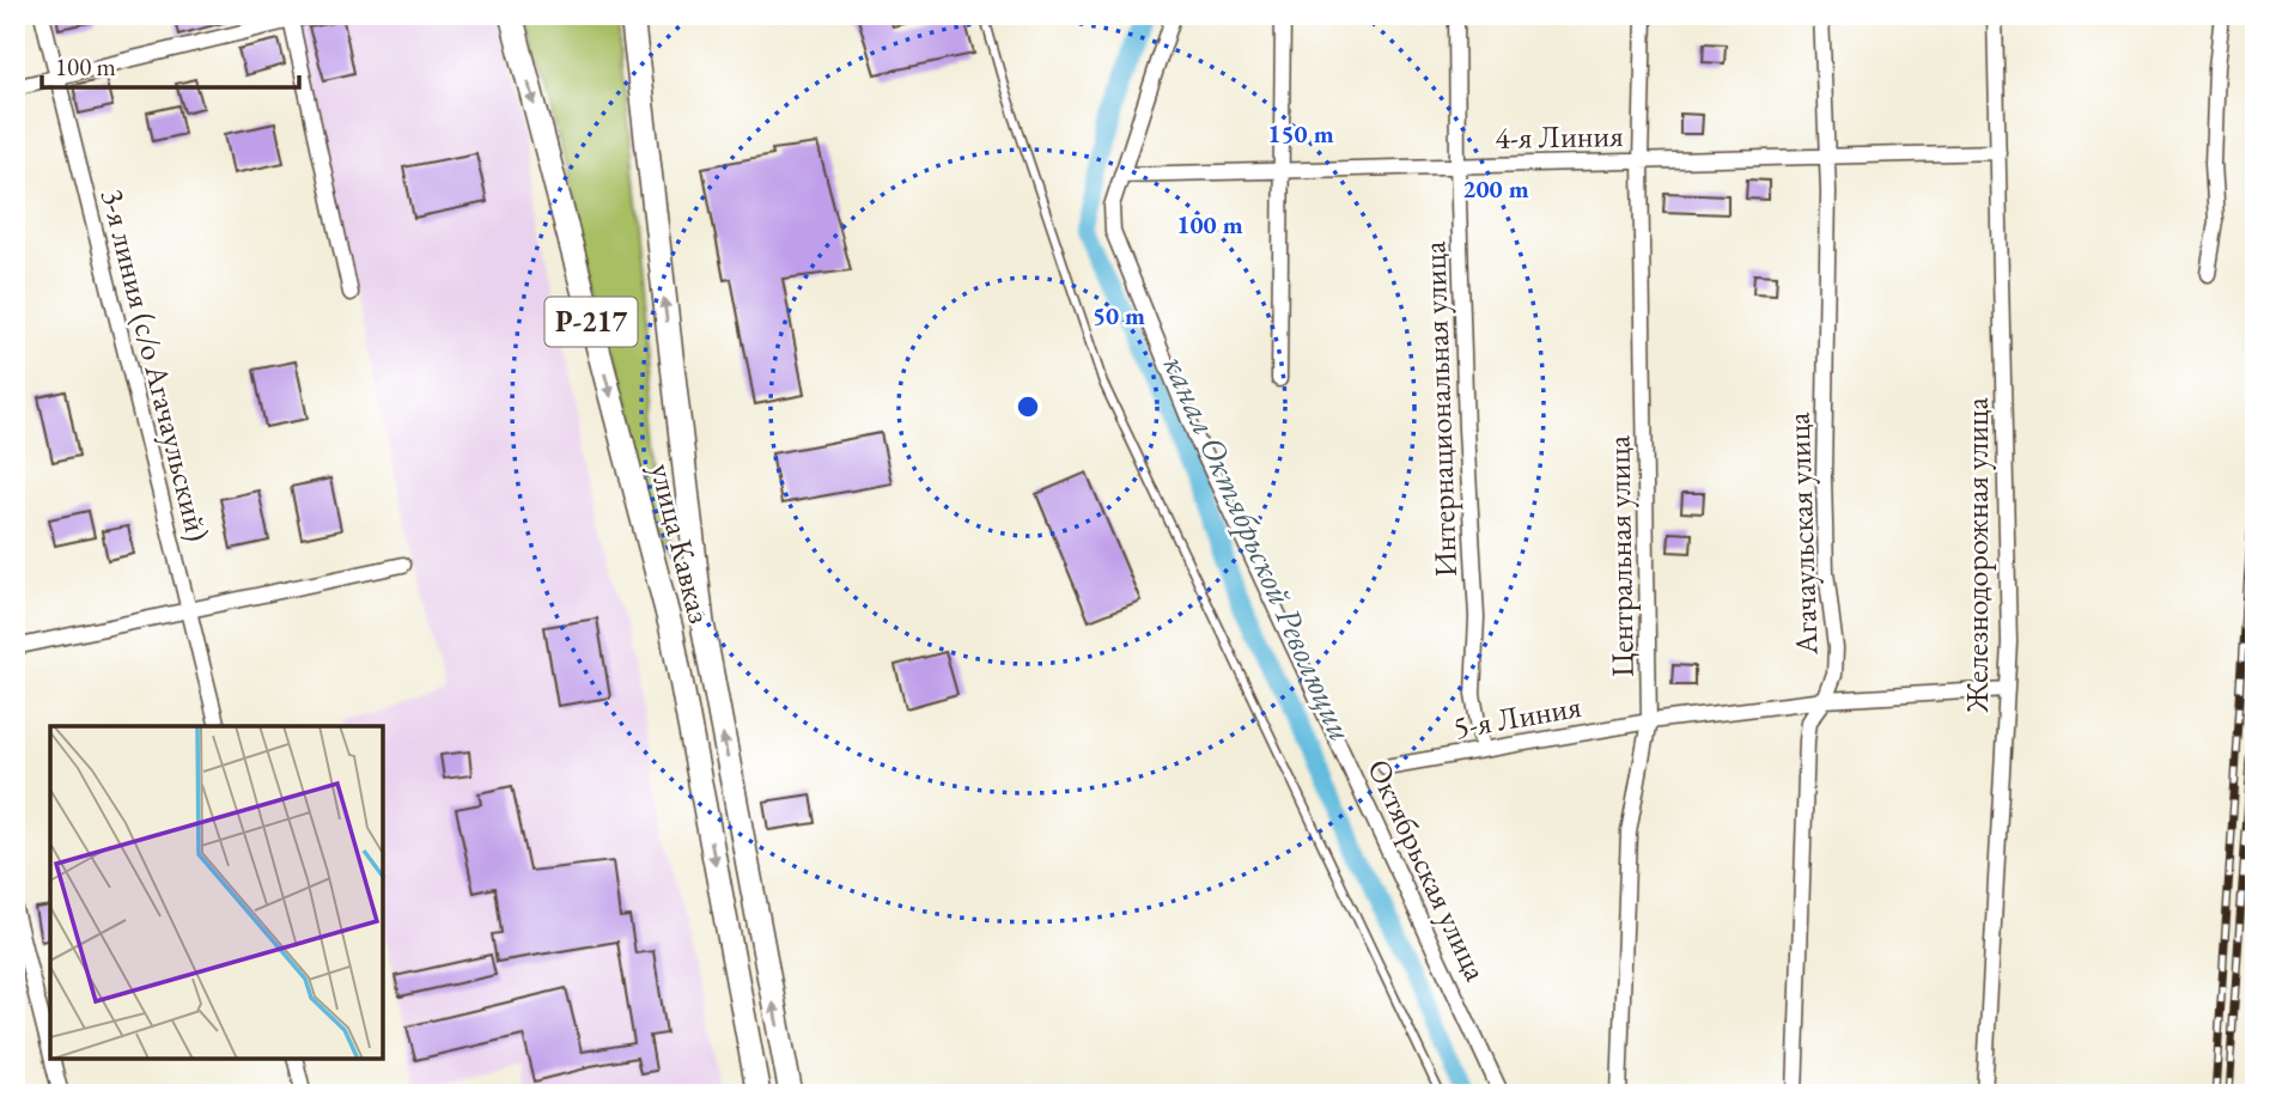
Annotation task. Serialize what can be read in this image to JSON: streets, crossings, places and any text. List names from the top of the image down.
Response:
{
  "streets": {
    "highway": ["Р-217", "улица Кавказ"],
    "street": [
      "4-я Линия",
      "3-я линия (с/о Агачаульский)",
      "Интернациональная улица",
      "Агачаульская улица",
      "Железнодорожная улица",
      "Центральная улица",
      "5-я Линия",
      "Октябрьская улица"
    ]
  },
  "crossings": [
    ["4-я Линия", "Интернациональная улица"],
    ["4-я Линия", "Агачаульская улица"],
    ["4-я Линия", "Железнодорожная улица"],
    ["4-я Линия", "Центральная улица"],
    ["4-я Линия", "Октябрьская улица"],
    ["Интернациональная улица", "5-я Линия"],
    ["Агачаульская улица", "5-я Линия"],
    ["Железнодорожная улица", "5-я Линия"],
    ["Центральная улица", "5-я Линия"]
  ],
  "water": ["канал Октябрьской Революции"],
  "scale_bar": "100 m",
  "rings": [
    "150 m",
    "200 m",
    "100 m",
    "50 m"
  ]
}
